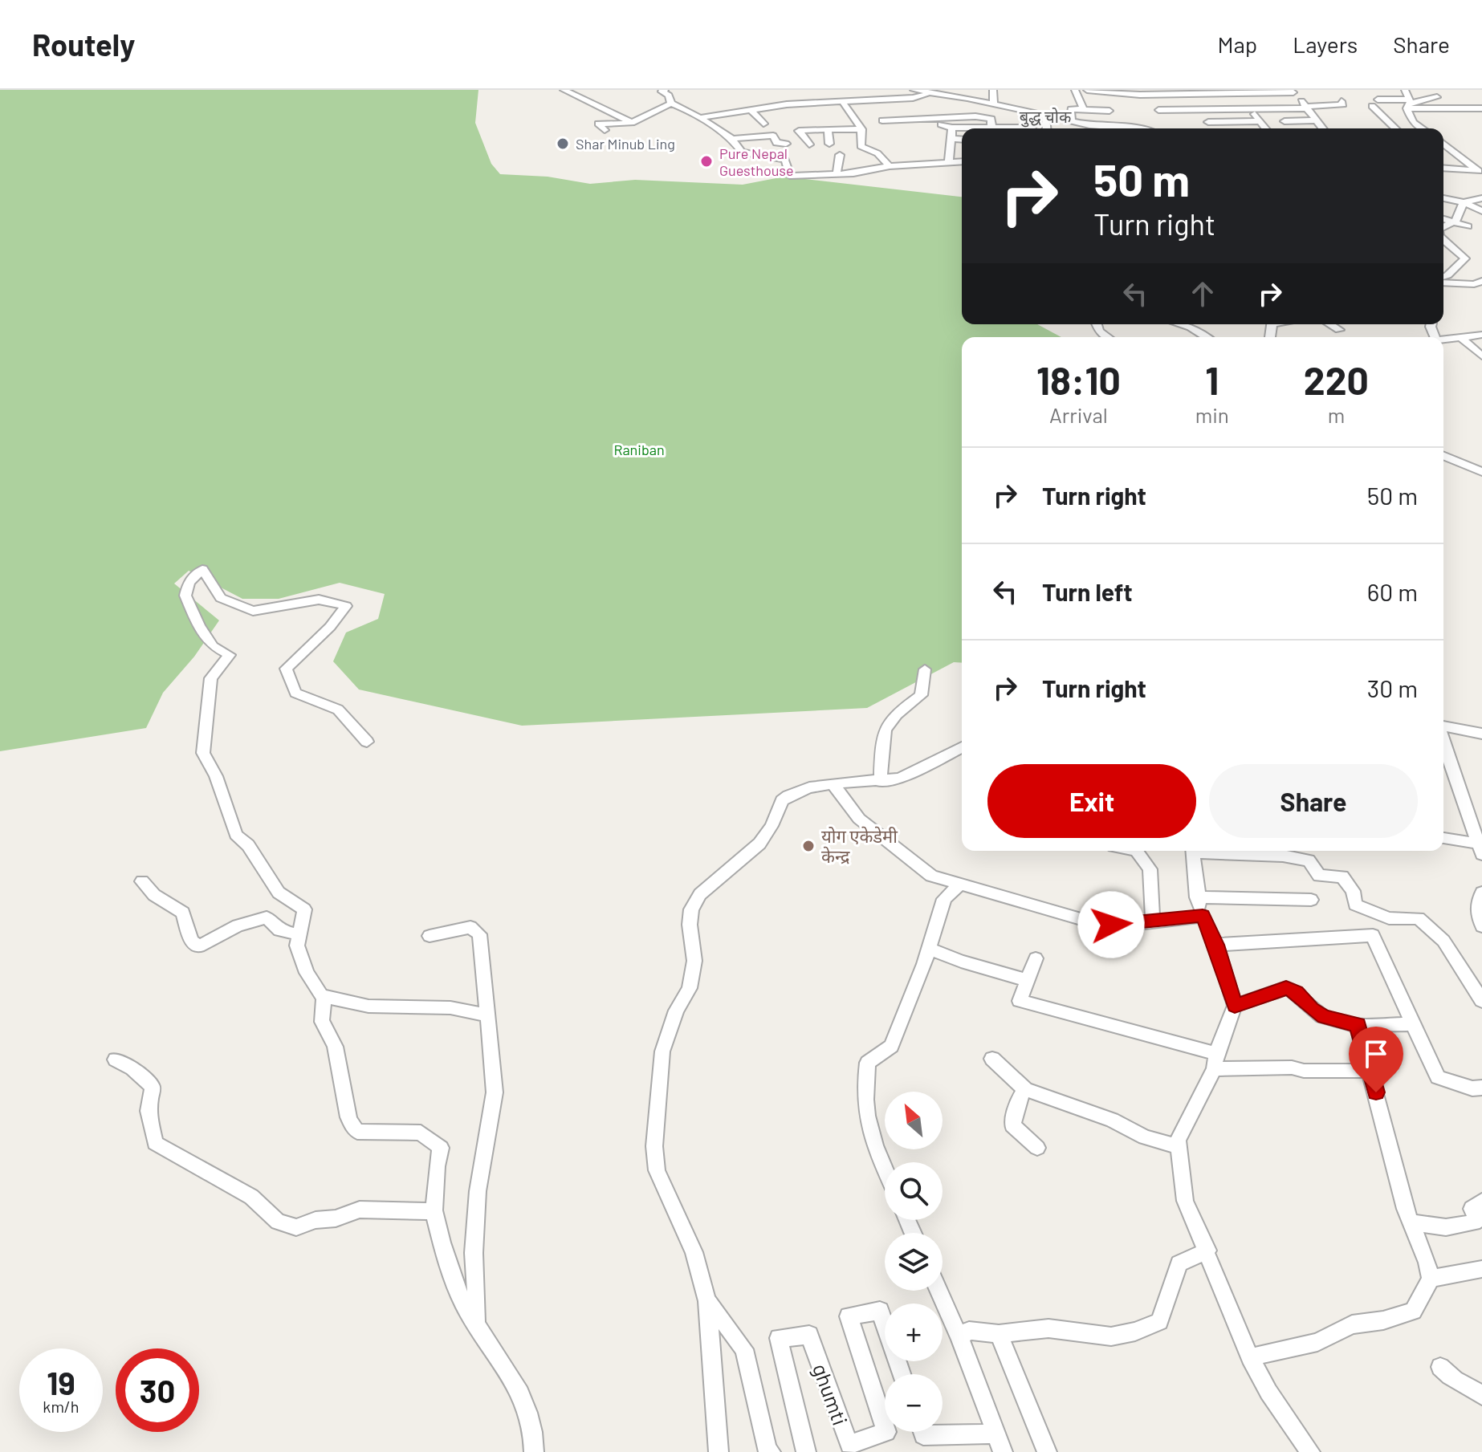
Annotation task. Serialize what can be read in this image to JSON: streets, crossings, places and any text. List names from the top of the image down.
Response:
{
  "streets": {
    "street": ["ghumti"]
  },
  "districts": ["बुद्ध चोक"],
  "parks": ["Raniban"],
  "places": ["Shar Minub Ling", "Pure Nepal Guesthouse", "योग एकेडेमी केन्द्र"],
  "north": "top left",
  "page": {
    "header": "Routely",
    "nav": ["Map", "Layers", "Share"],
    "turn": ["50 m", "Turn right"],
    "eta": [
      "18:10",
      "Arrival",
      "1",
      "min",
      "220",
      "m"
    ],
    "list": [
      {
        "name": "Turn right",
        "value": "50 m"
      },
      {
        "name": "Turn left",
        "value": "60 m"
      },
      {
        "name": "Turn right",
        "value": "30 m"
      }
    ],
    "buttons": ["Exit", "Share"],
    "map_buttons": ["+", "−"],
    "speed": "19 km/h",
    "limit": "30"
  }
}
